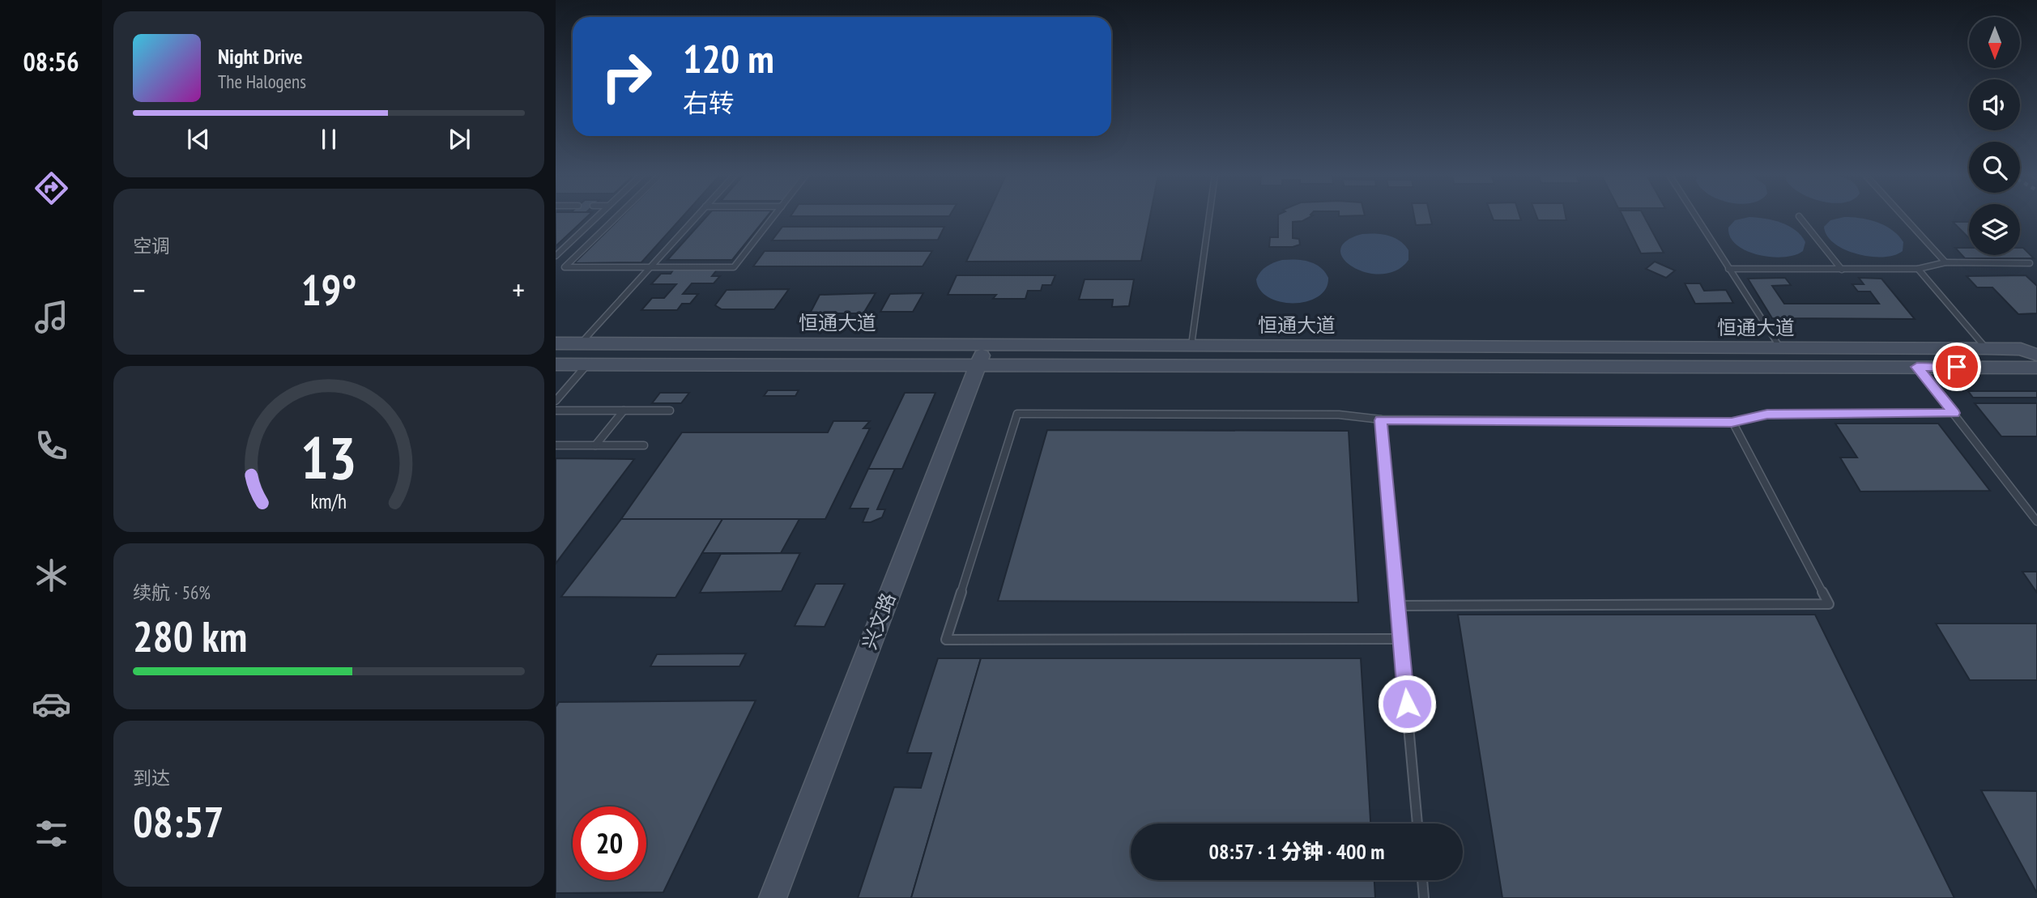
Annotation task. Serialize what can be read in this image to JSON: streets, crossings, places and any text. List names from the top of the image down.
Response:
{
  "streets": {
    "main road": ["恒通大道", "兴文路"]
  },
  "crossings": [
    ["恒通大道", "兴文路"]
  ],
  "north": "bottom",
  "page": {
    "tabs": "08:56",
    "turn": ["120 m", "右转"],
    "song": ["Night Drive", "The Halogens"],
    "tile": [
      "空调",
      ["续航 · 56%", "280 km"],
      ["到达", "08:57"]
    ],
    "heat": ["−", "19°", "+"],
    "limit": "20",
    "trip": "08:57 · 1 分钟 · 400 m",
    "gauge": ["13", "km/h"]
  }
}
